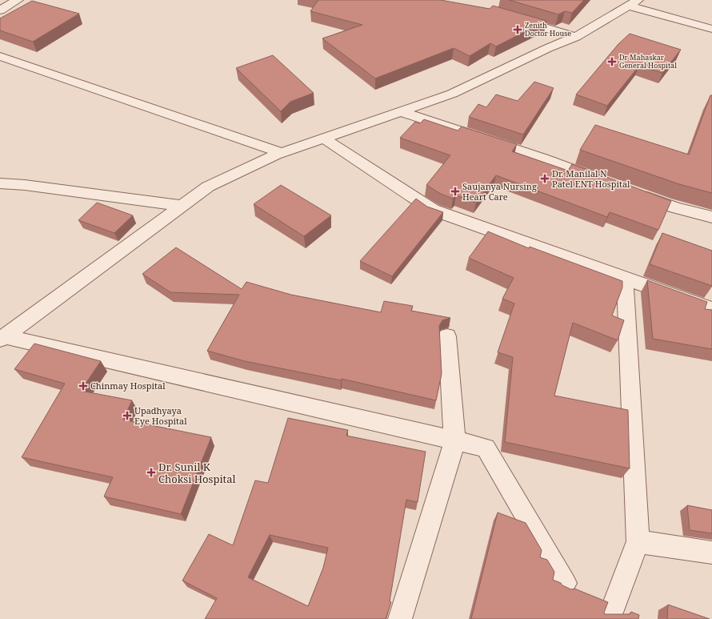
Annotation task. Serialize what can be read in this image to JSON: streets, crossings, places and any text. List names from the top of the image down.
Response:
{
  "places": {
    "health": [
      "Zenith Doctor House",
      "Dr Mahaskar General Hospital",
      "Dr. Manilal N Patel ENT Hospital",
      "Saujanya Nursing Heart Care",
      "Chinmay Hospital",
      "Upadhyaya Eye Hospital",
      "Dr. Sunil K Choksi Hospital"
    ]
  }
}
